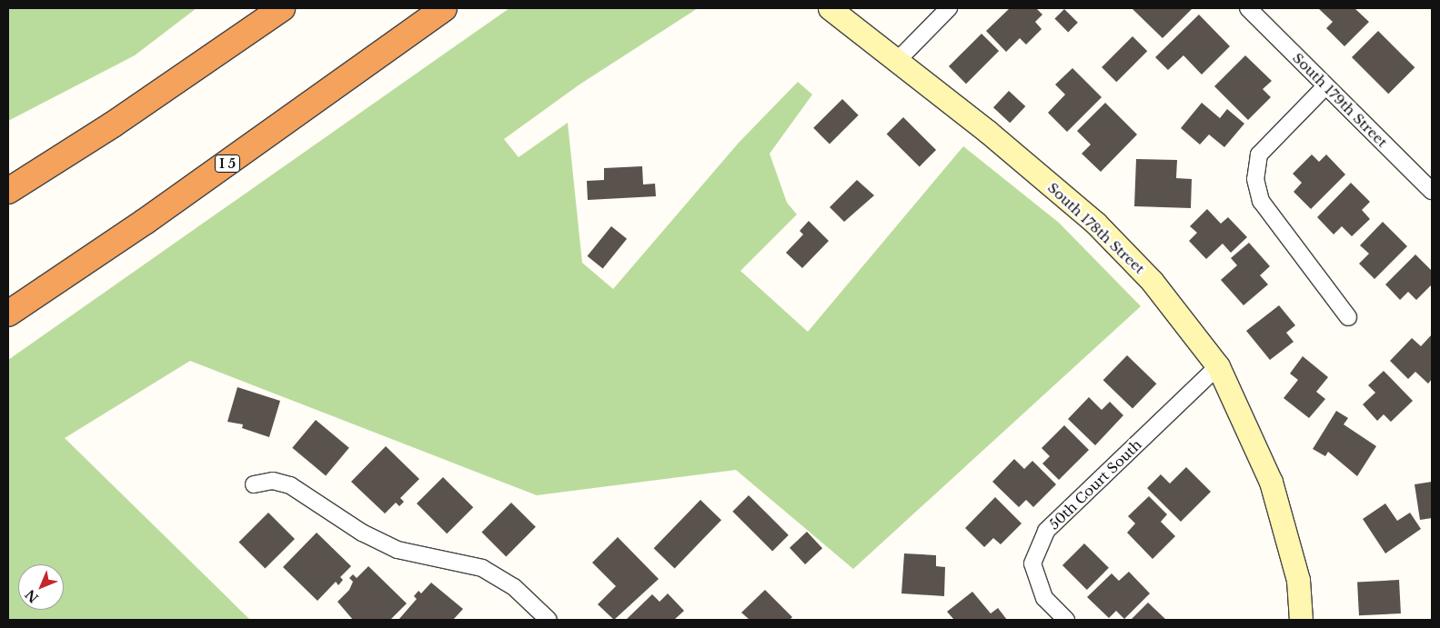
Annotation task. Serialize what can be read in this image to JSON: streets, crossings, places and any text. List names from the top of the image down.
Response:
{
  "streets": {
    "highway": ["I 5"],
    "street": ["South 179th Street", "South 178th Street", "50th Court South"]
  },
  "crossings": [
    ["South 178th Street", "50th Court South"]
  ],
  "north": "bottom left"
}
